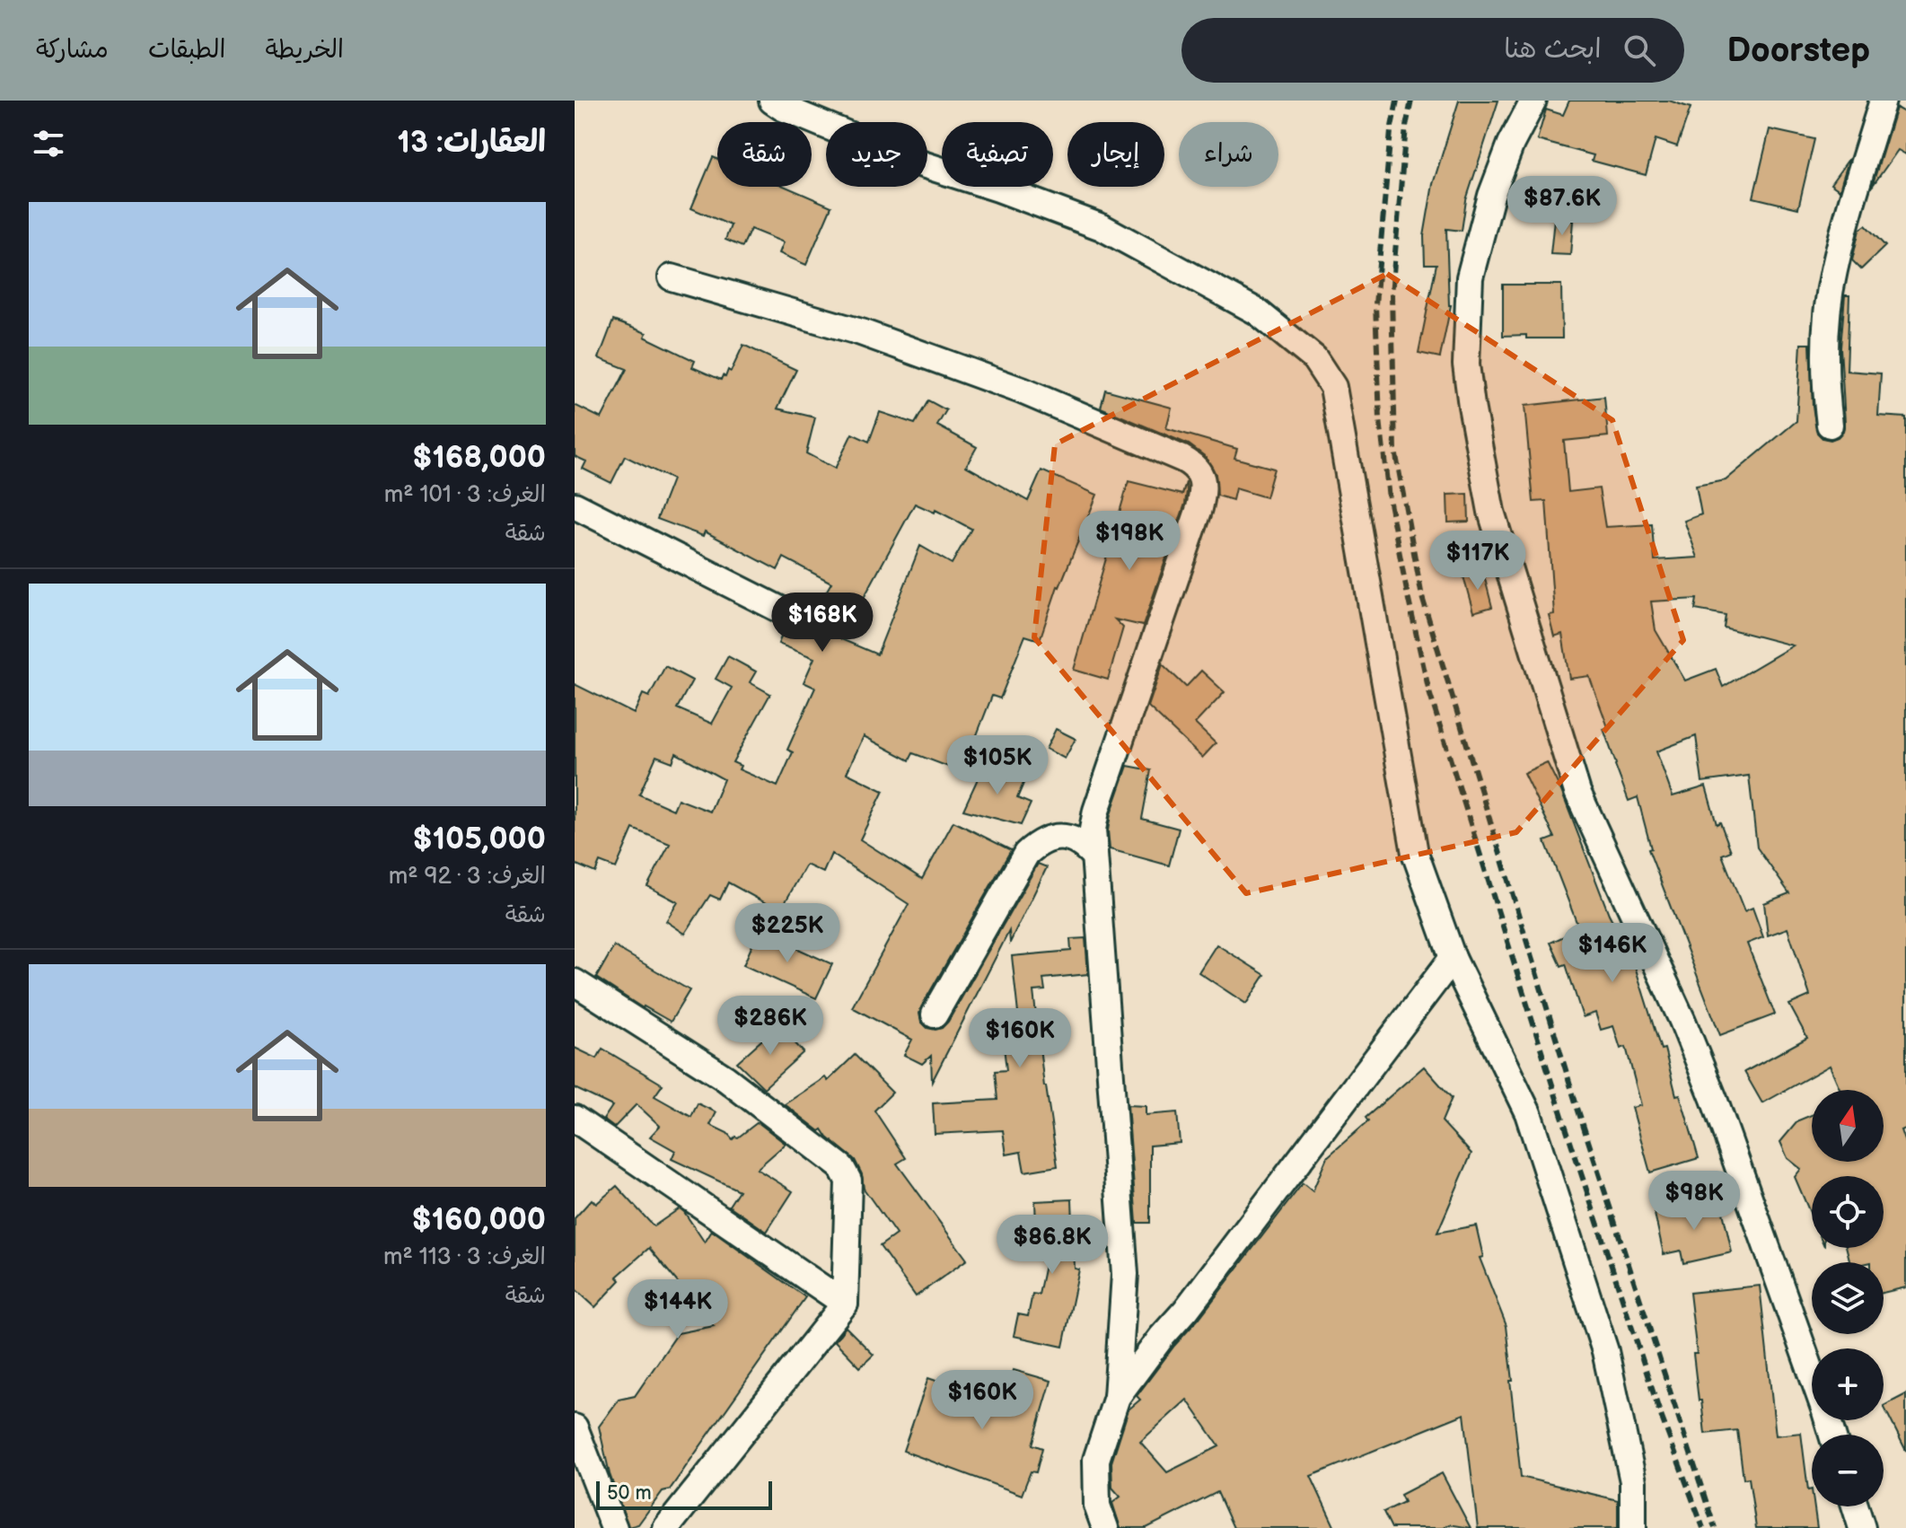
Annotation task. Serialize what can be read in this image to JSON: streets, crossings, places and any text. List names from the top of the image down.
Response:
{
  "scale_bar": "50 m",
  "north": "top",
  "page": {
    "header": "Doorstep",
    "search": "ابحث هنا",
    "nav": ["الخريطة", "الطبقات", "مشاركة"],
    "heading": "العقارات: 13",
    "chip": [
      "شراء",
      "إيجار",
      "تصفية",
      "جديد",
      "شقة"
    ],
    "price": [
      "$87.6K",
      "$198K",
      "$117K",
      "$168K",
      "$105K",
      "$225K",
      "$146K",
      "$286K",
      "$160K",
      "$98K",
      "$86.8K",
      "$144K",
      "$160K"
    ],
    "list": [
      {
        "name": "$168,000",
        "note": "الغرف: 3 · 101 m² · شقة"
      },
      {
        "name": "$105,000",
        "note": "الغرف: 3 · 92 m² · شقة"
      },
      {
        "name": "$160,000",
        "note": "الغرف: 3 · 113 m² · شقة"
      }
    ],
    "map_buttons": ["+", "−"],
    "scale": "50 m"
  }
}
